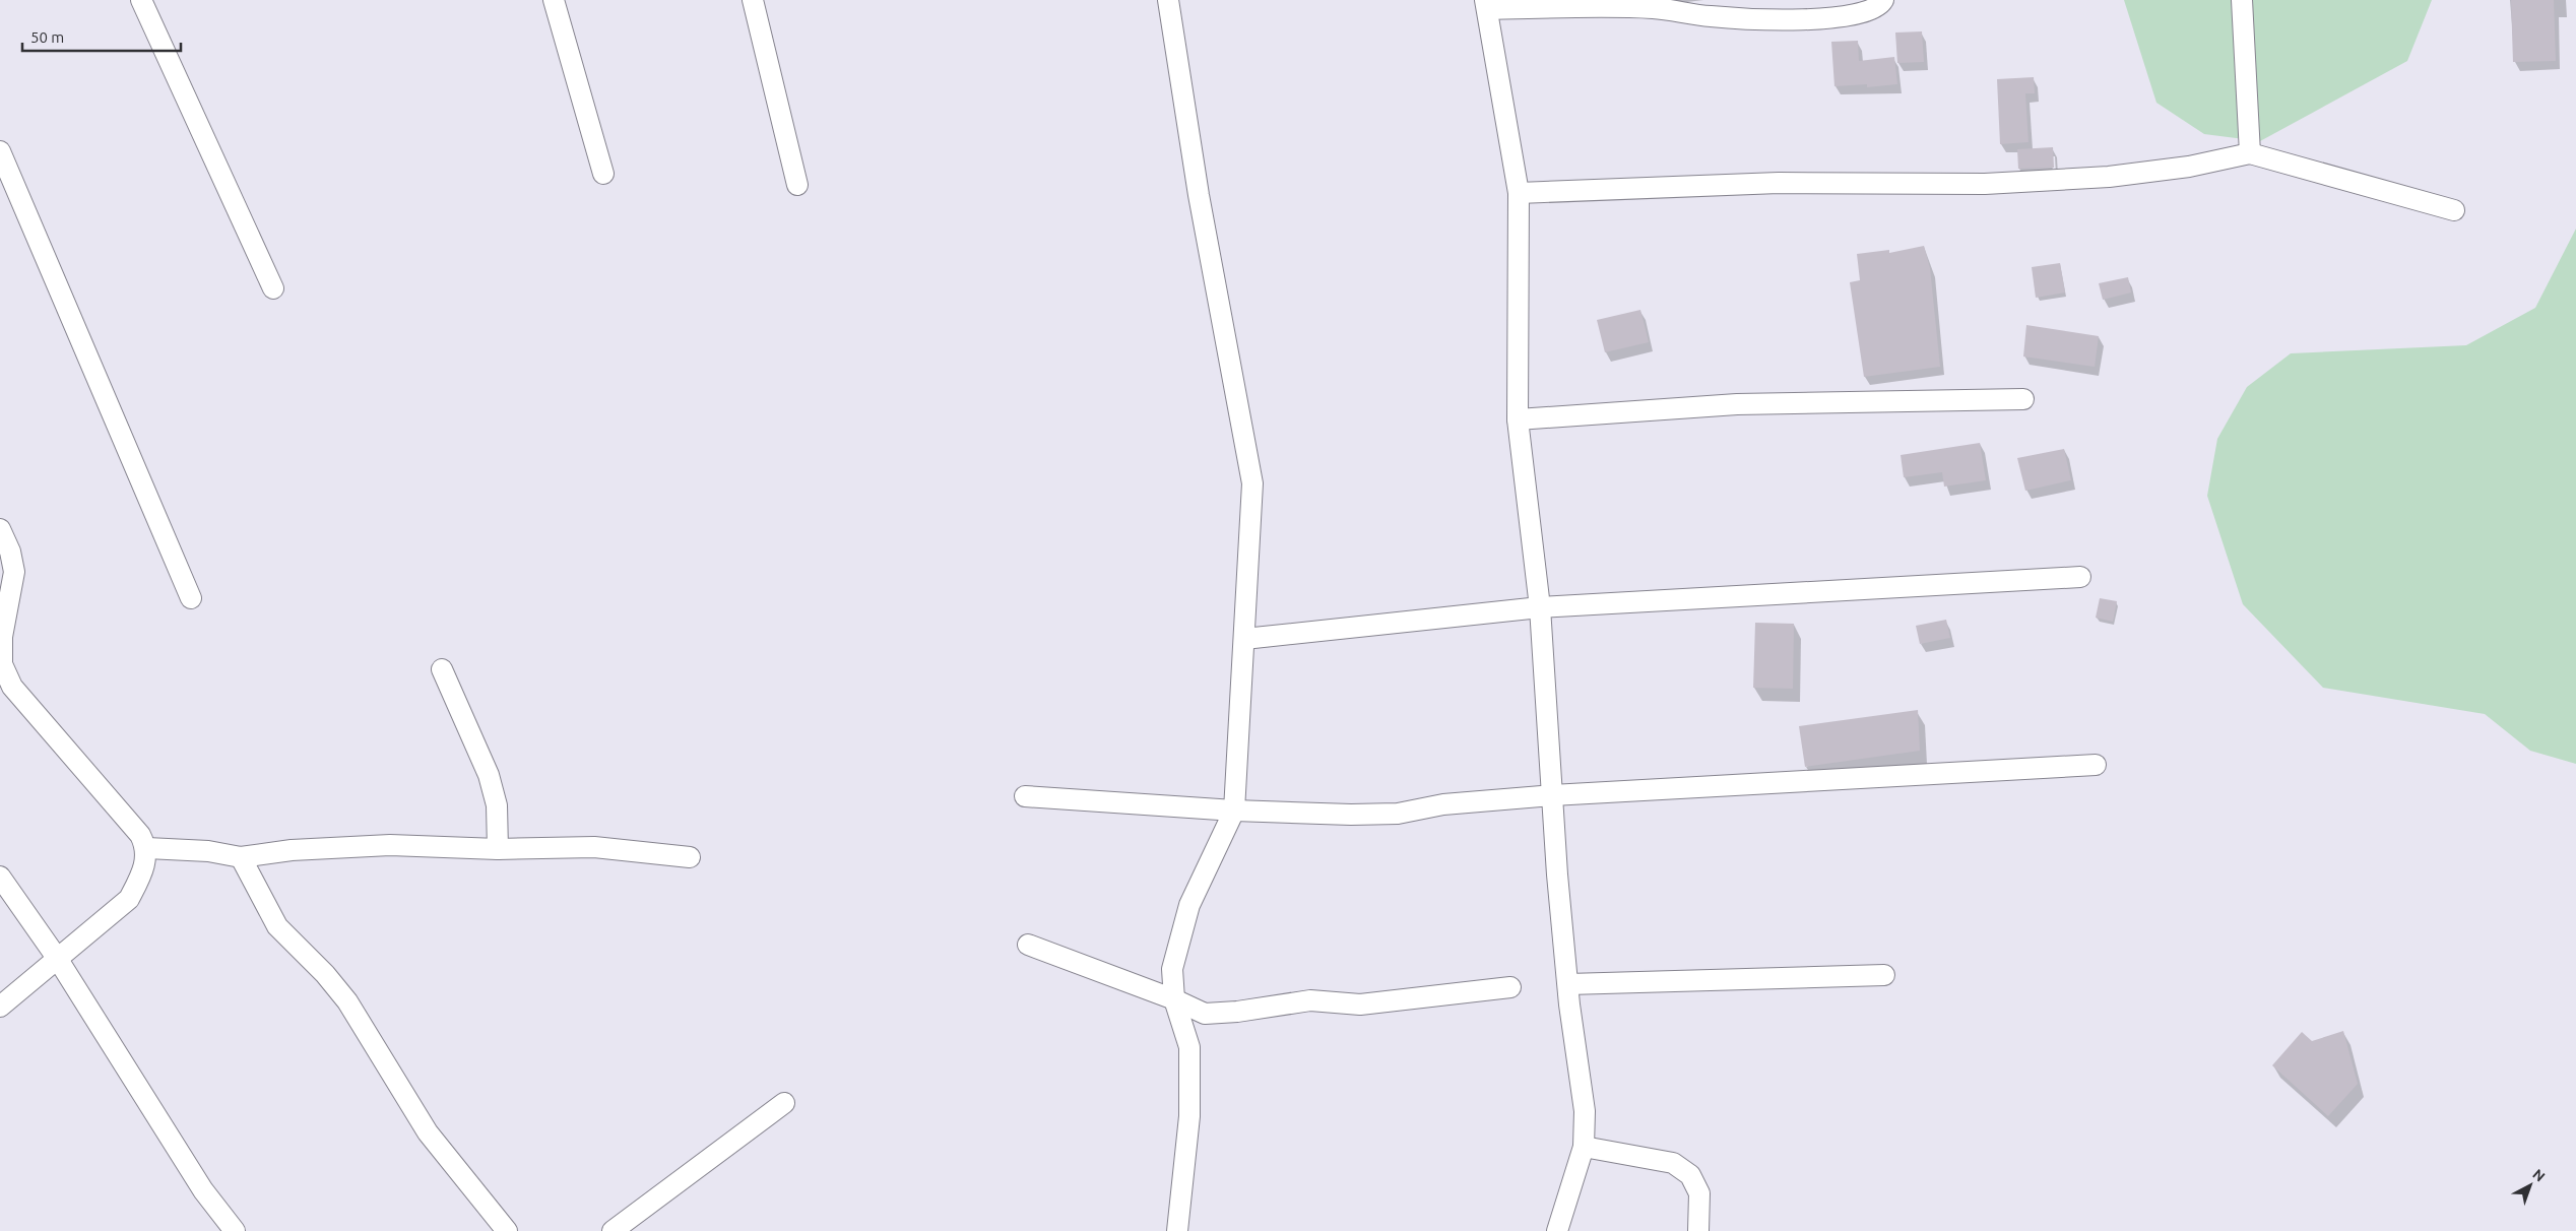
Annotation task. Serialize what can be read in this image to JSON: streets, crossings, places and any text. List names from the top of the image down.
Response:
{
  "scale_bar": "50 m",
  "north": "top right"
}
